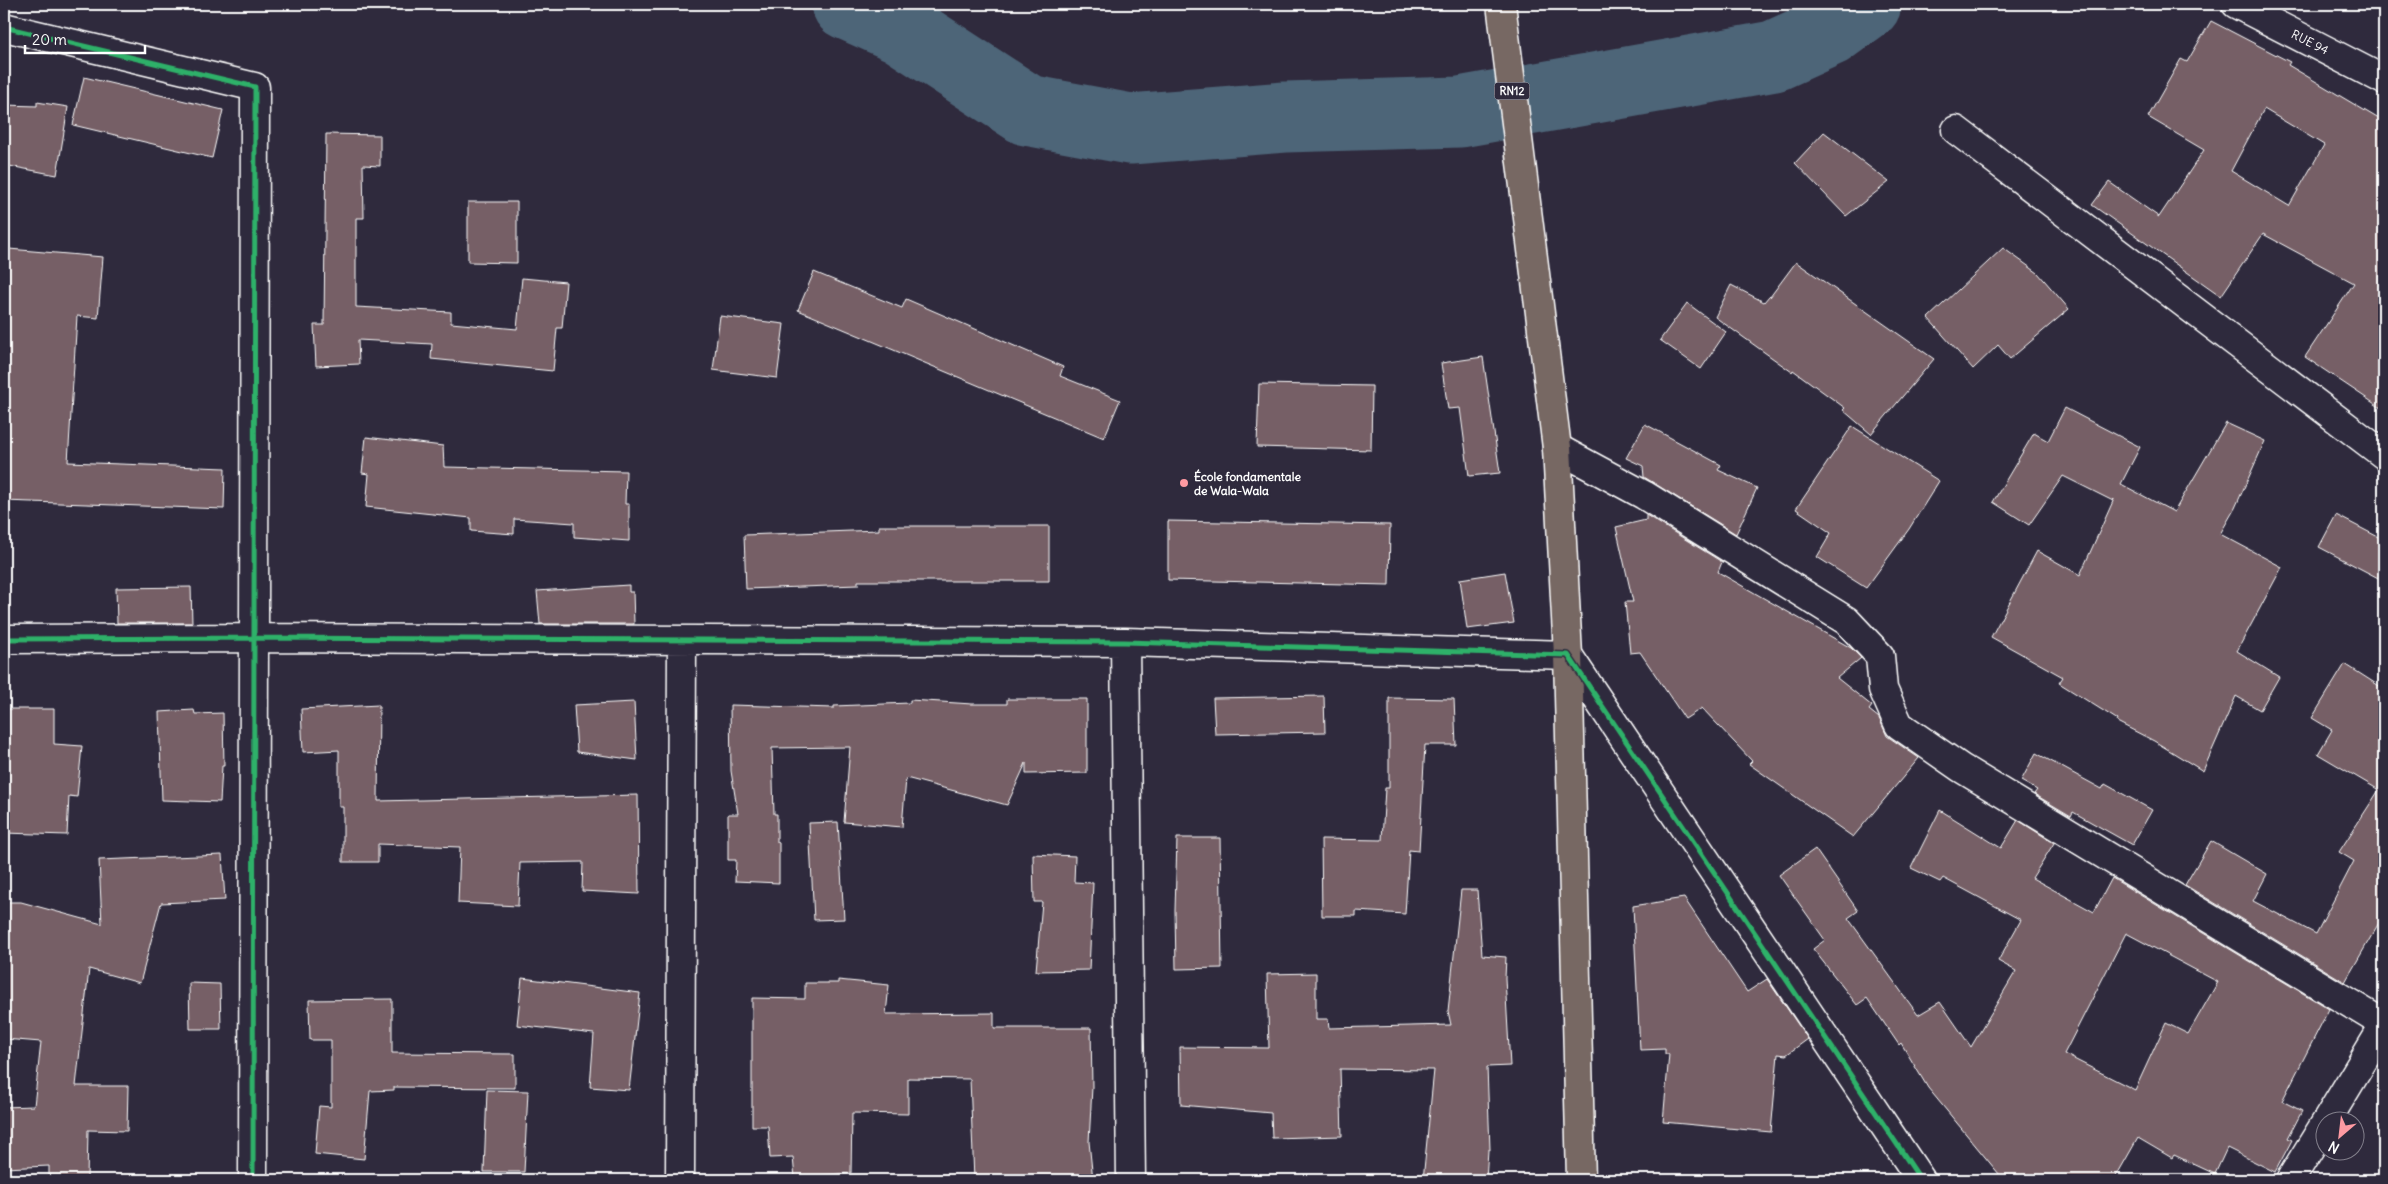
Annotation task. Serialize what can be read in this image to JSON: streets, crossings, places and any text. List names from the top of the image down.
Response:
{
  "streets": {
    "main road": ["RN12"],
    "street": ["RUE 94"]
  },
  "places": ["École fondamentale de Wala-Wala"],
  "scale_bar": "20 m",
  "north": "bottom left"
}
